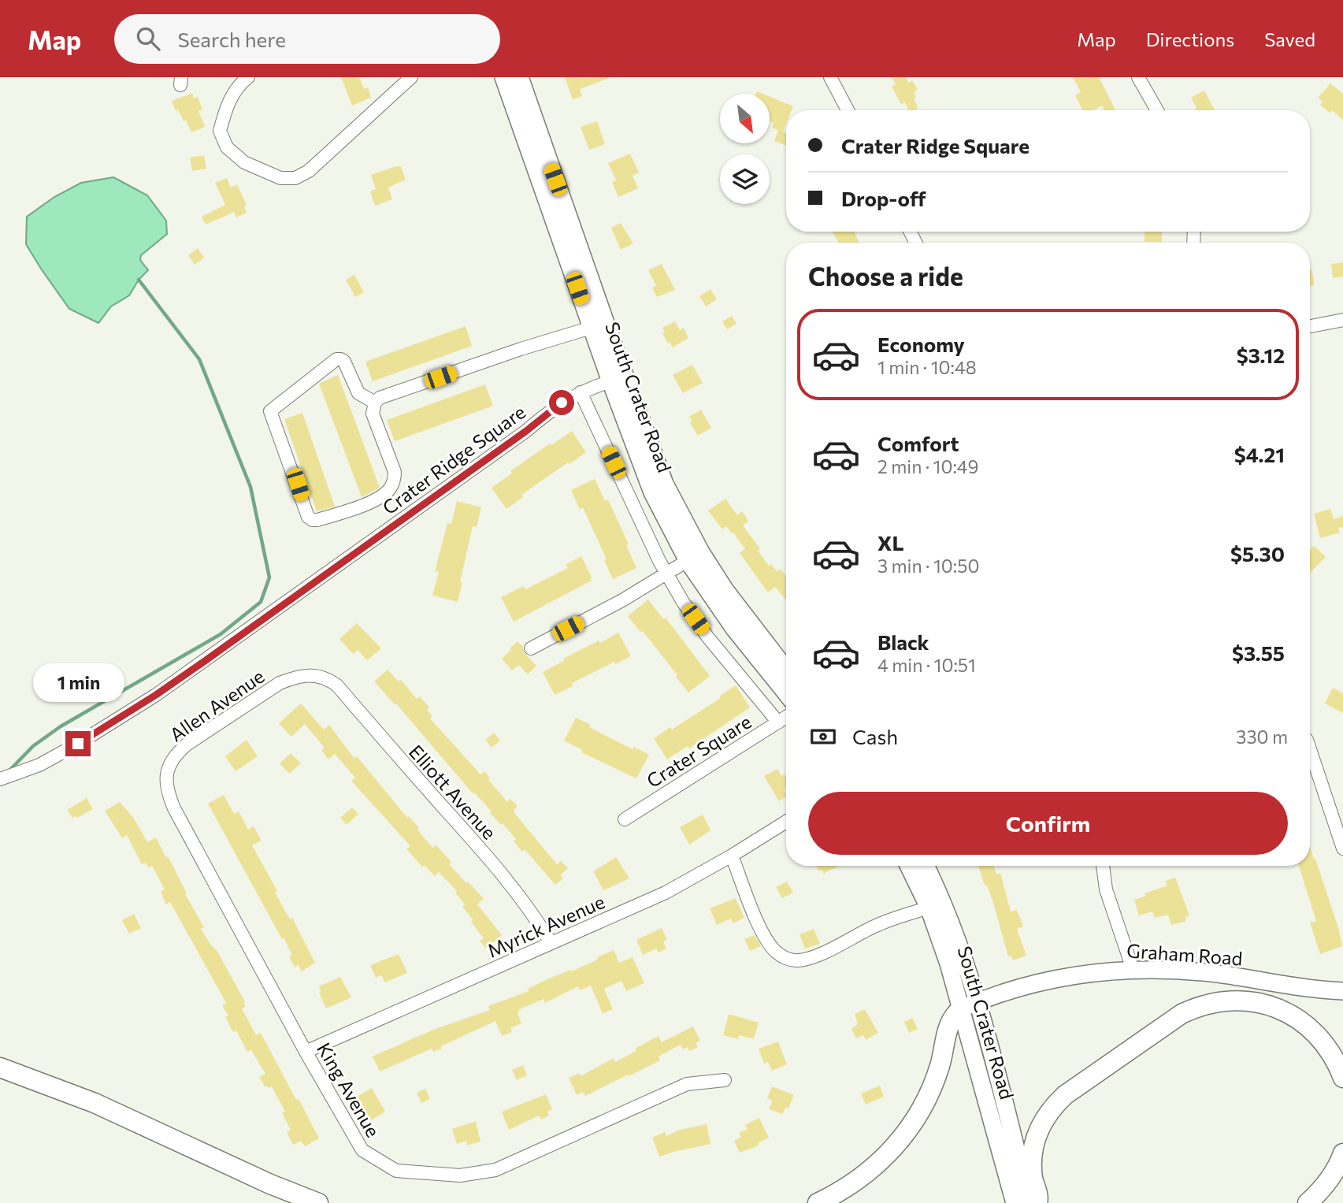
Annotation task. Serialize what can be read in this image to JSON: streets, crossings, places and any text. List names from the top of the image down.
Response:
{
  "streets": {
    "main road": ["South Crater Road", "Graham Road"],
    "street": [
      "Crater Ridge Square",
      "Allen Avenue",
      "Crater Square",
      "Elliott Avenue",
      "Myrick Avenue",
      "King Avenue"
    ]
  },
  "crossings": [
    ["South Crater Road", "Crater Ridge Square"],
    ["South Crater Road", "Graham Road"],
    ["Allen Avenue", "Elliott Avenue"],
    ["Allen Avenue", "King Avenue"],
    ["Elliott Avenue", "Myrick Avenue"],
    ["Myrick Avenue", "King Avenue"]
  ],
  "north": "bottom right",
  "page": {
    "header": "Map",
    "search": "Search here",
    "nav": ["Map", "Directions", "Saved"],
    "banner": ["Crater Ridge Square", "Drop-off"],
    "heading": "Choose a ride",
    "list": [
      {
        "name": "Economy",
        "note": "1 min · 10:48",
        "value": "$3.12"
      },
      {
        "name": "Comfort",
        "note": "2 min · 10:49",
        "value": "$4.21"
      },
      {
        "name": "XL",
        "note": "3 min · 10:50",
        "value": "$5.30"
      },
      {
        "name": "Black",
        "note": "4 min · 10:51",
        "value": "$3.55"
      }
    ],
    "bubble": "1 min",
    "pay": ["Cash", "330 m"],
    "buttons": "Confirm"
  }
}
